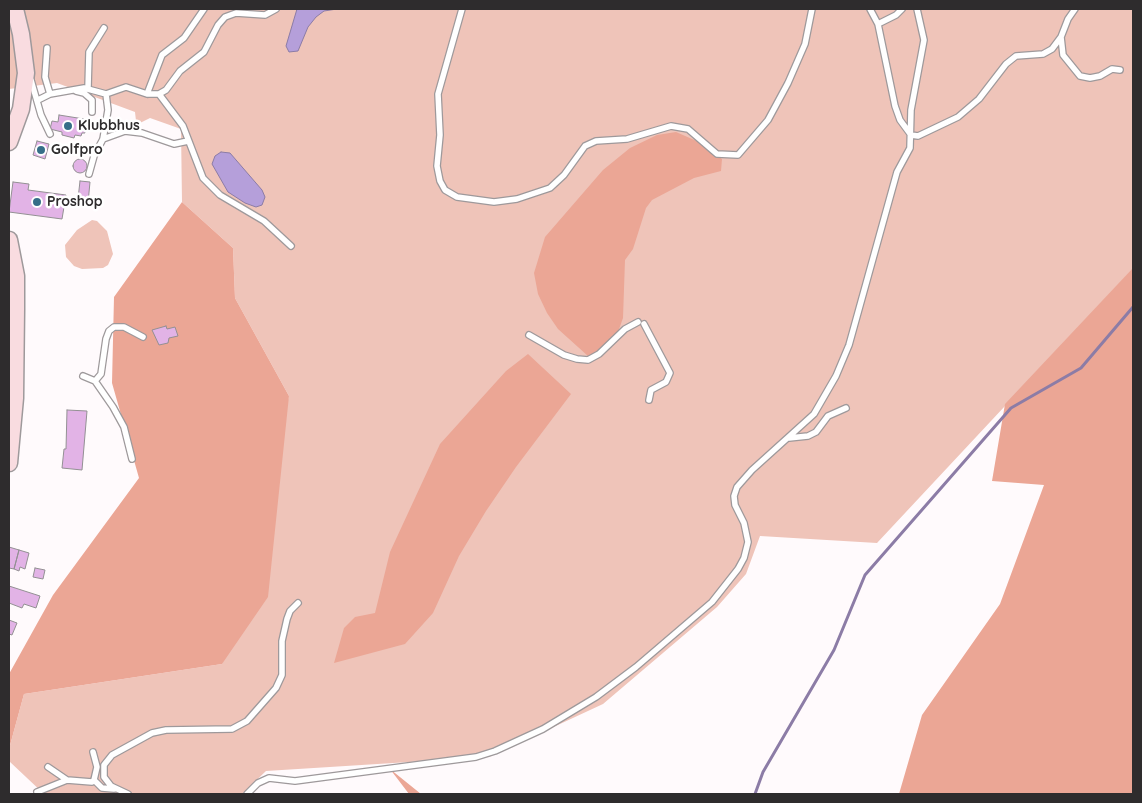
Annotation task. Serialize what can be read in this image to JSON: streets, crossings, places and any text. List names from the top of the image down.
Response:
{
  "places": ["Klubbhus", "Golfpro", "Proshop"]
}
